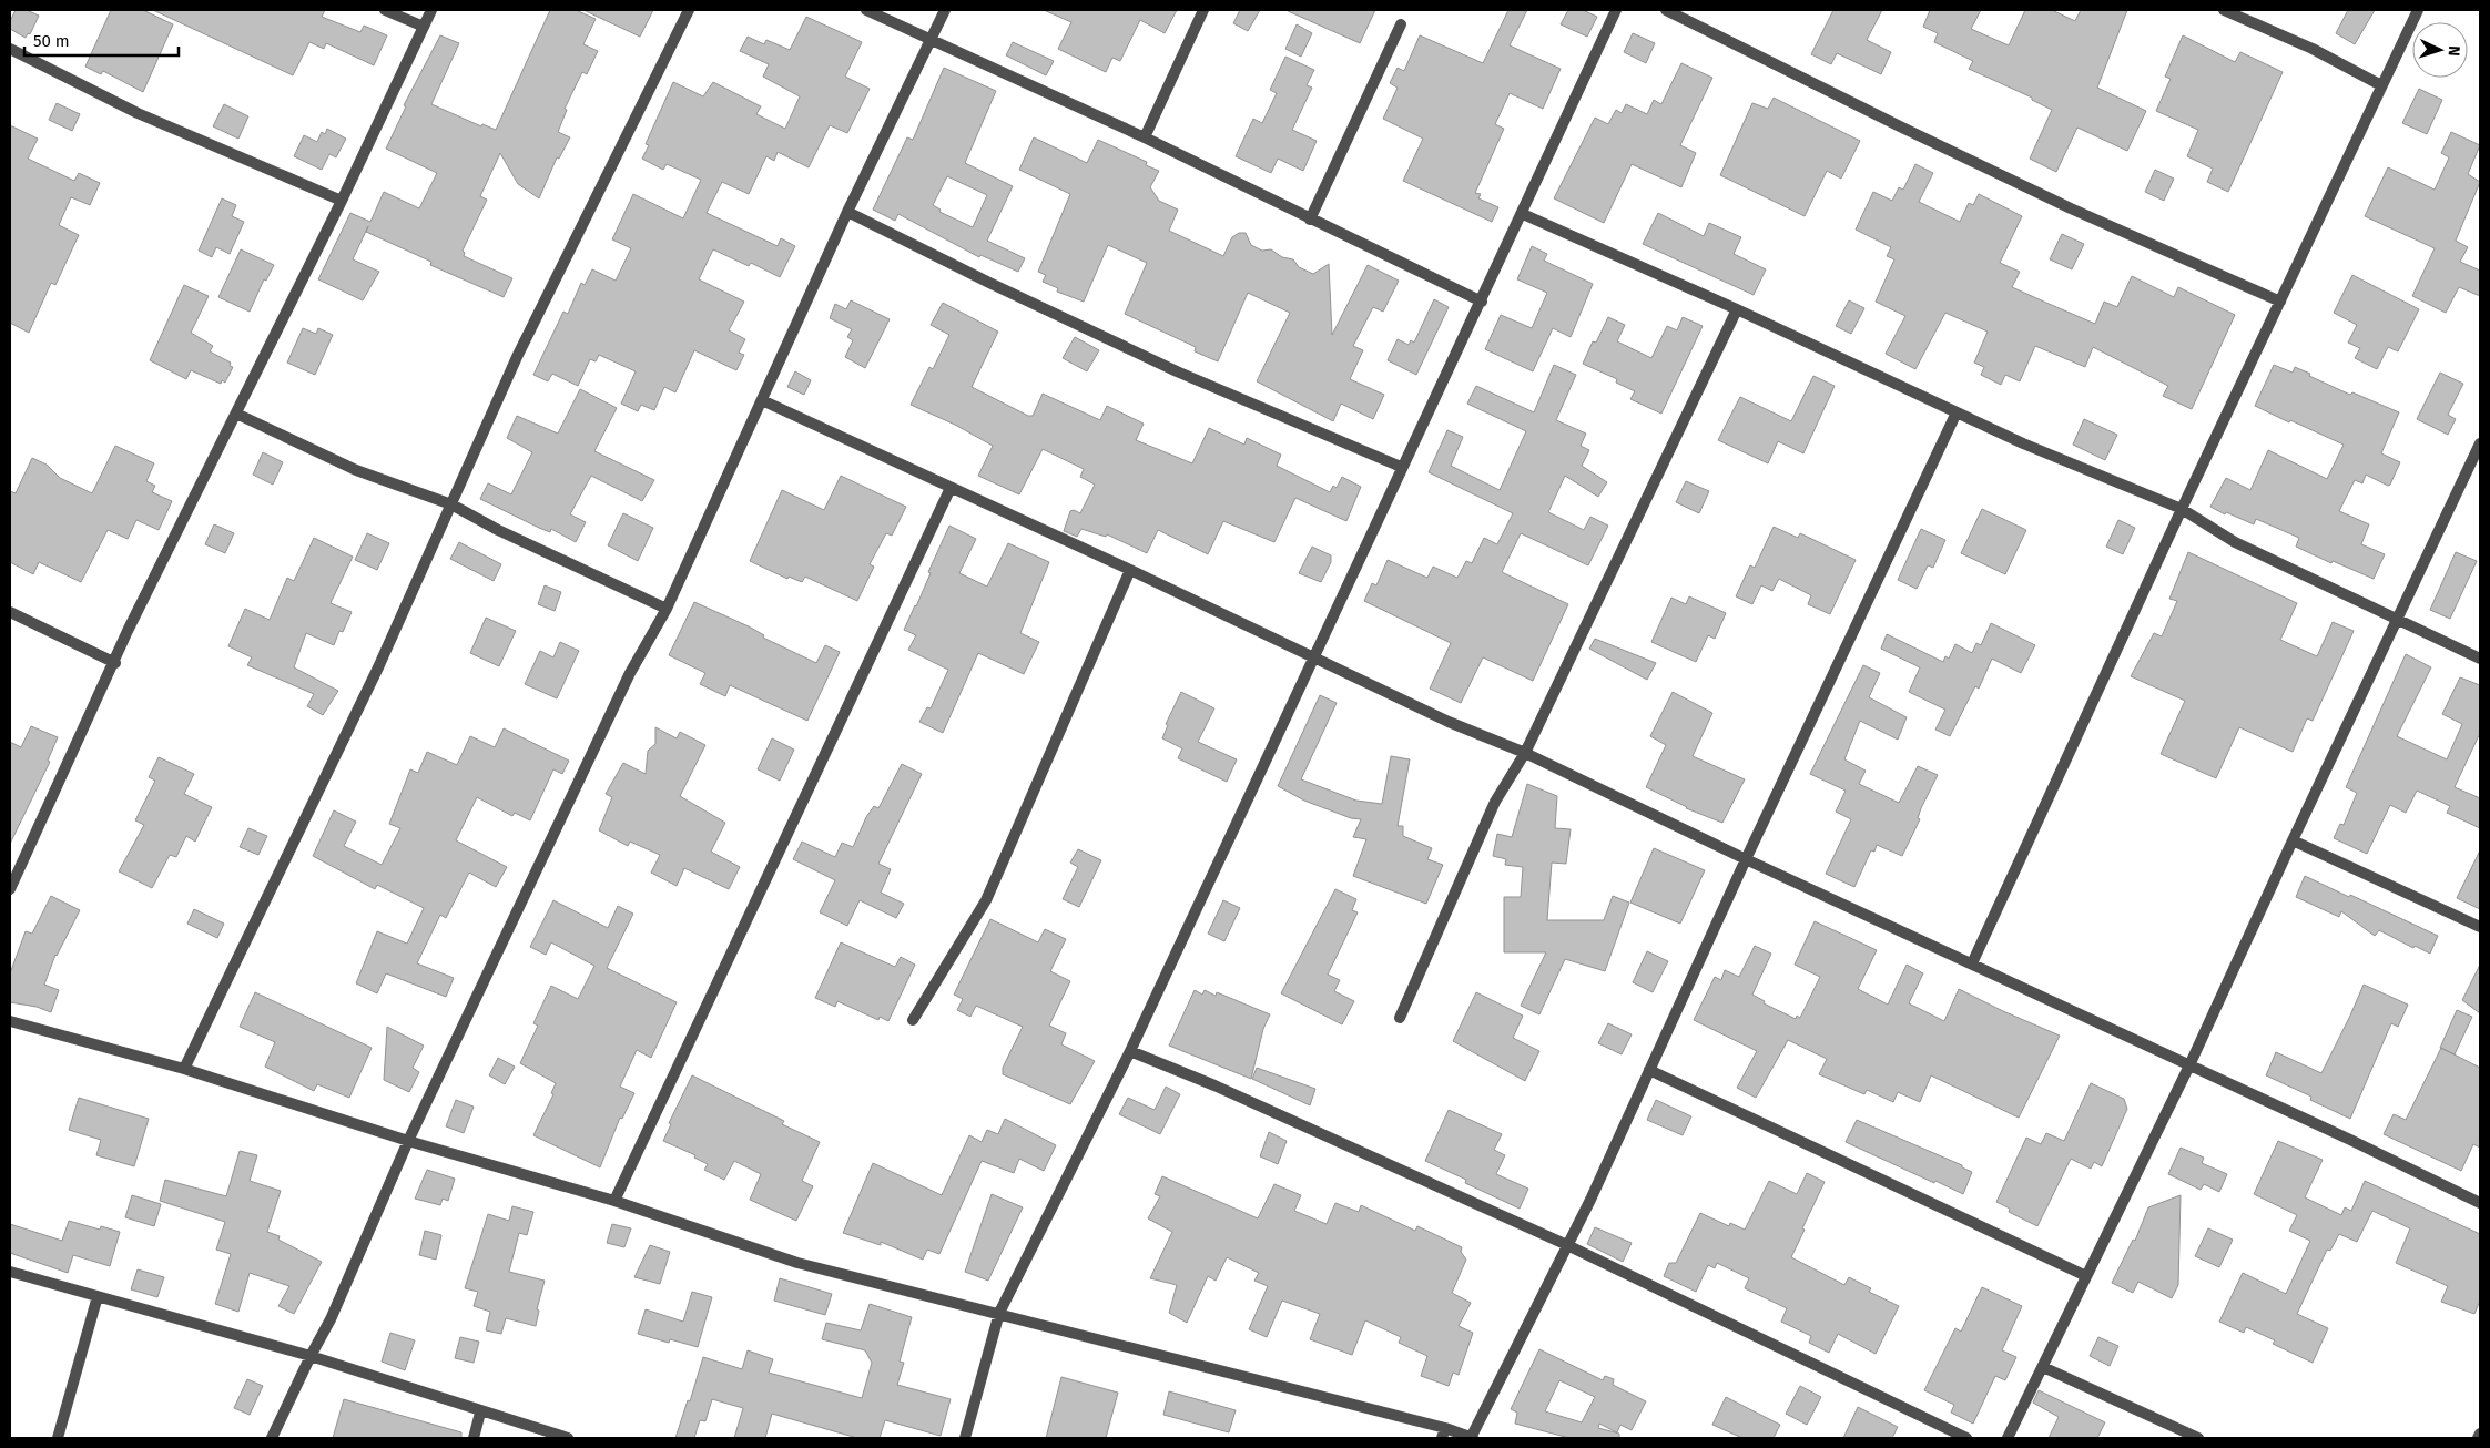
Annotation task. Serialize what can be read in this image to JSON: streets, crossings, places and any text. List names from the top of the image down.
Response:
{
  "scale_bar": "50 m",
  "north": "right"
}
